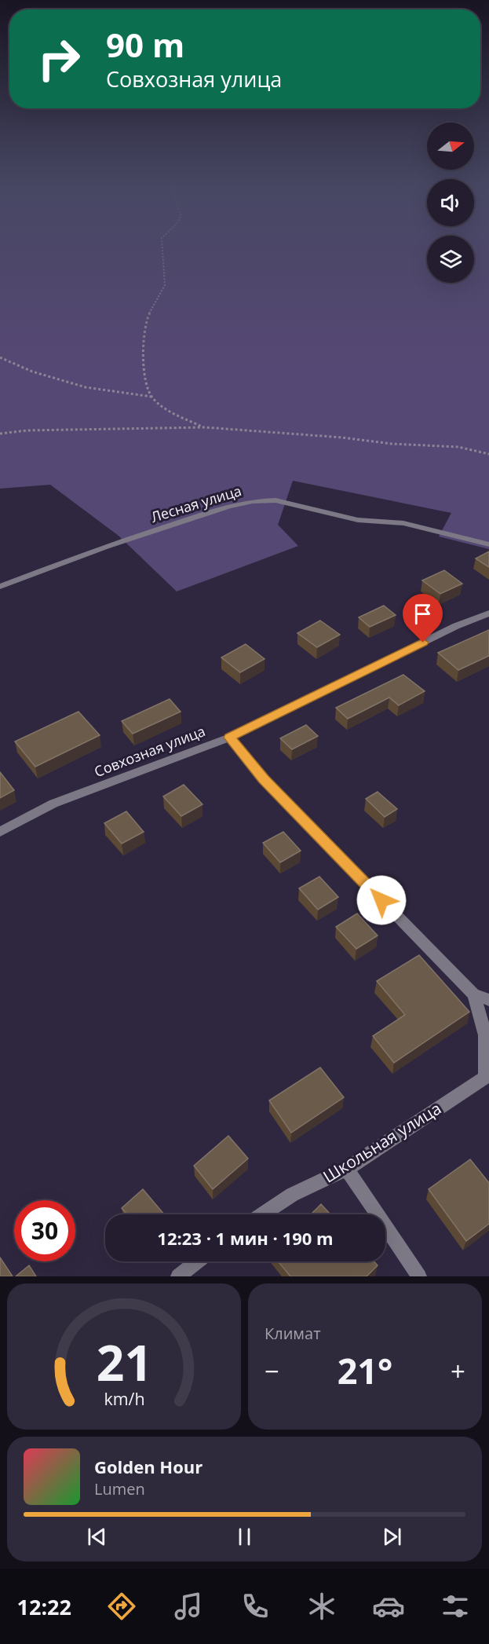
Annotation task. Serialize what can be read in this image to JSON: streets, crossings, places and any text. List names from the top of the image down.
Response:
{
  "streets": {
    "street": ["Лесная улица", "Совхозная улица", "Школьная улица"]
  },
  "north": "right",
  "page": {
    "turn": ["90 m", "Совхозная улица"],
    "limit": "30",
    "trip": "12:23 · 1 мин · 190 m",
    "tile": "Климат",
    "heat": ["−", "21°", "+"],
    "song": ["Golden Hour", "Lumen"],
    "tabs": "12:22",
    "gauge": ["21", "km/h"]
  }
}
